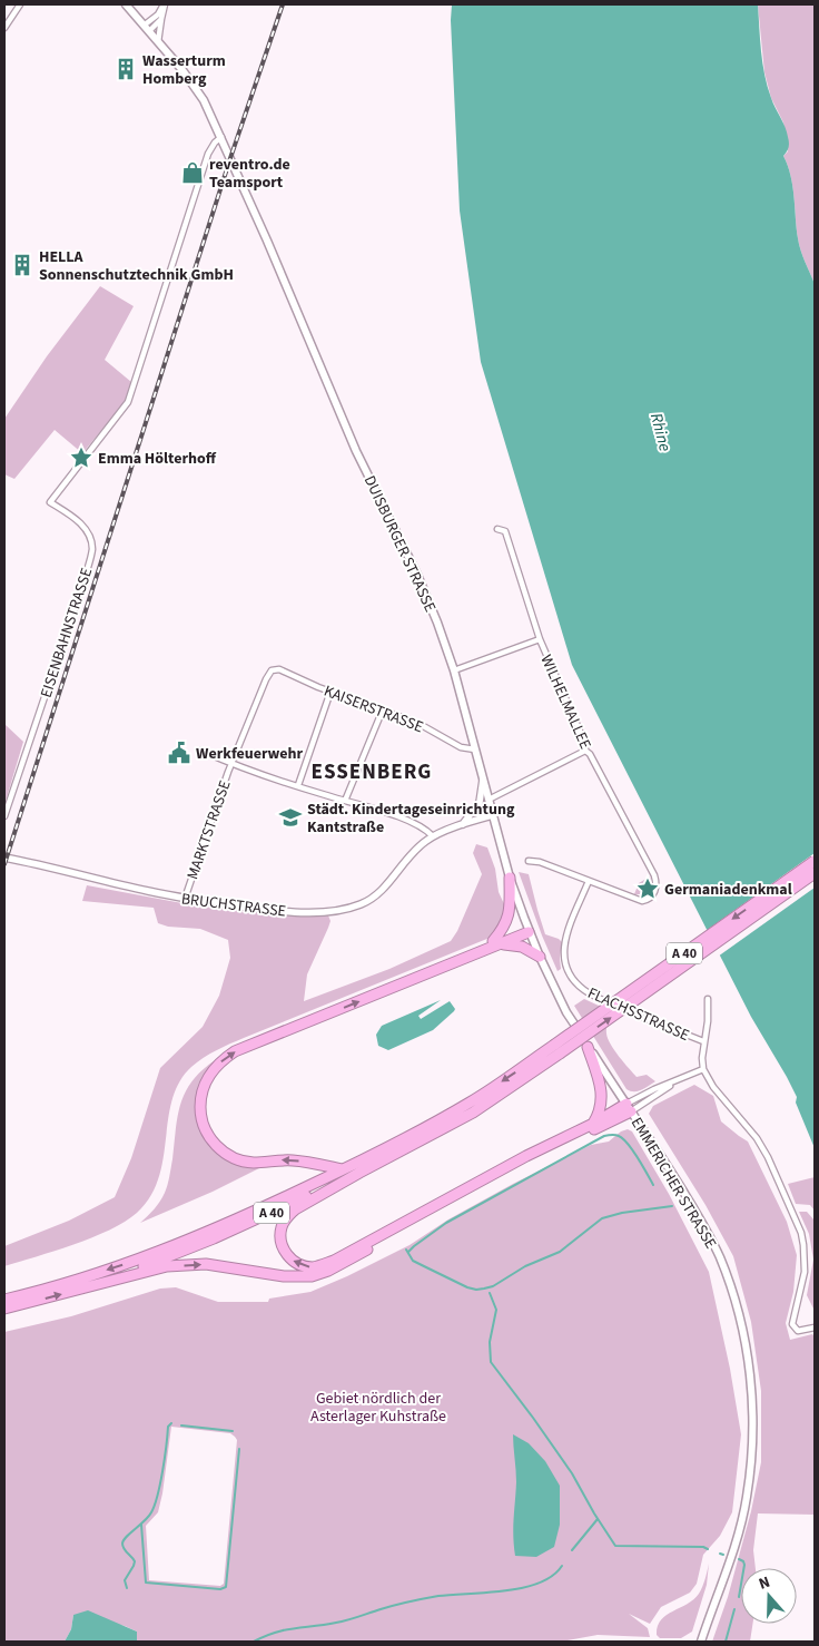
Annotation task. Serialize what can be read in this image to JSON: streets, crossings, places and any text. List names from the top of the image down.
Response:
{
  "streets": {
    "highway": ["A 40"],
    "main road": ["DUISBURGER STRASSE", "EMMERICHER STRASSE"],
    "street": [
      "EISENBAHNSTRASSE",
      "WILHELMALLEE",
      "KAISERSTRASSE",
      "MARKTSTRASSE",
      "BRUCHSTRASSE",
      "FLACHSSTRASSE"
    ]
  },
  "crossings": [
    ["DUISBURGER STRASSE", "EISENBAHNSTRASSE"],
    ["DUISBURGER STRASSE", "KAISERSTRASSE"],
    ["DUISBURGER STRASSE", "EMMERICHER STRASSE"],
    ["WILHELMALLEE", "FLACHSSTRASSE"],
    ["KAISERSTRASSE", "MARKTSTRASSE"],
    ["MARKTSTRASSE", "BRUCHSTRASSE"]
  ],
  "districts": ["ESSENBERG"],
  "water": ["Rhine"],
  "parks": ["Gebiet nördlich der Asterlager Kuhstraße"],
  "places": {
    "building": ["Wasserturm Homberg", "HELLA Sonnenschutztechnik GmbH"],
    "shop": ["reventro.de Teamsport"],
    "place": ["Emma Hölterhoff", "Germaniadenkmal"],
    "public building": ["Werkfeuerwehr"],
    "school or university": ["Städt. Kindertageseinrichtung Kantstraße"]
  },
  "north": "top"
}
